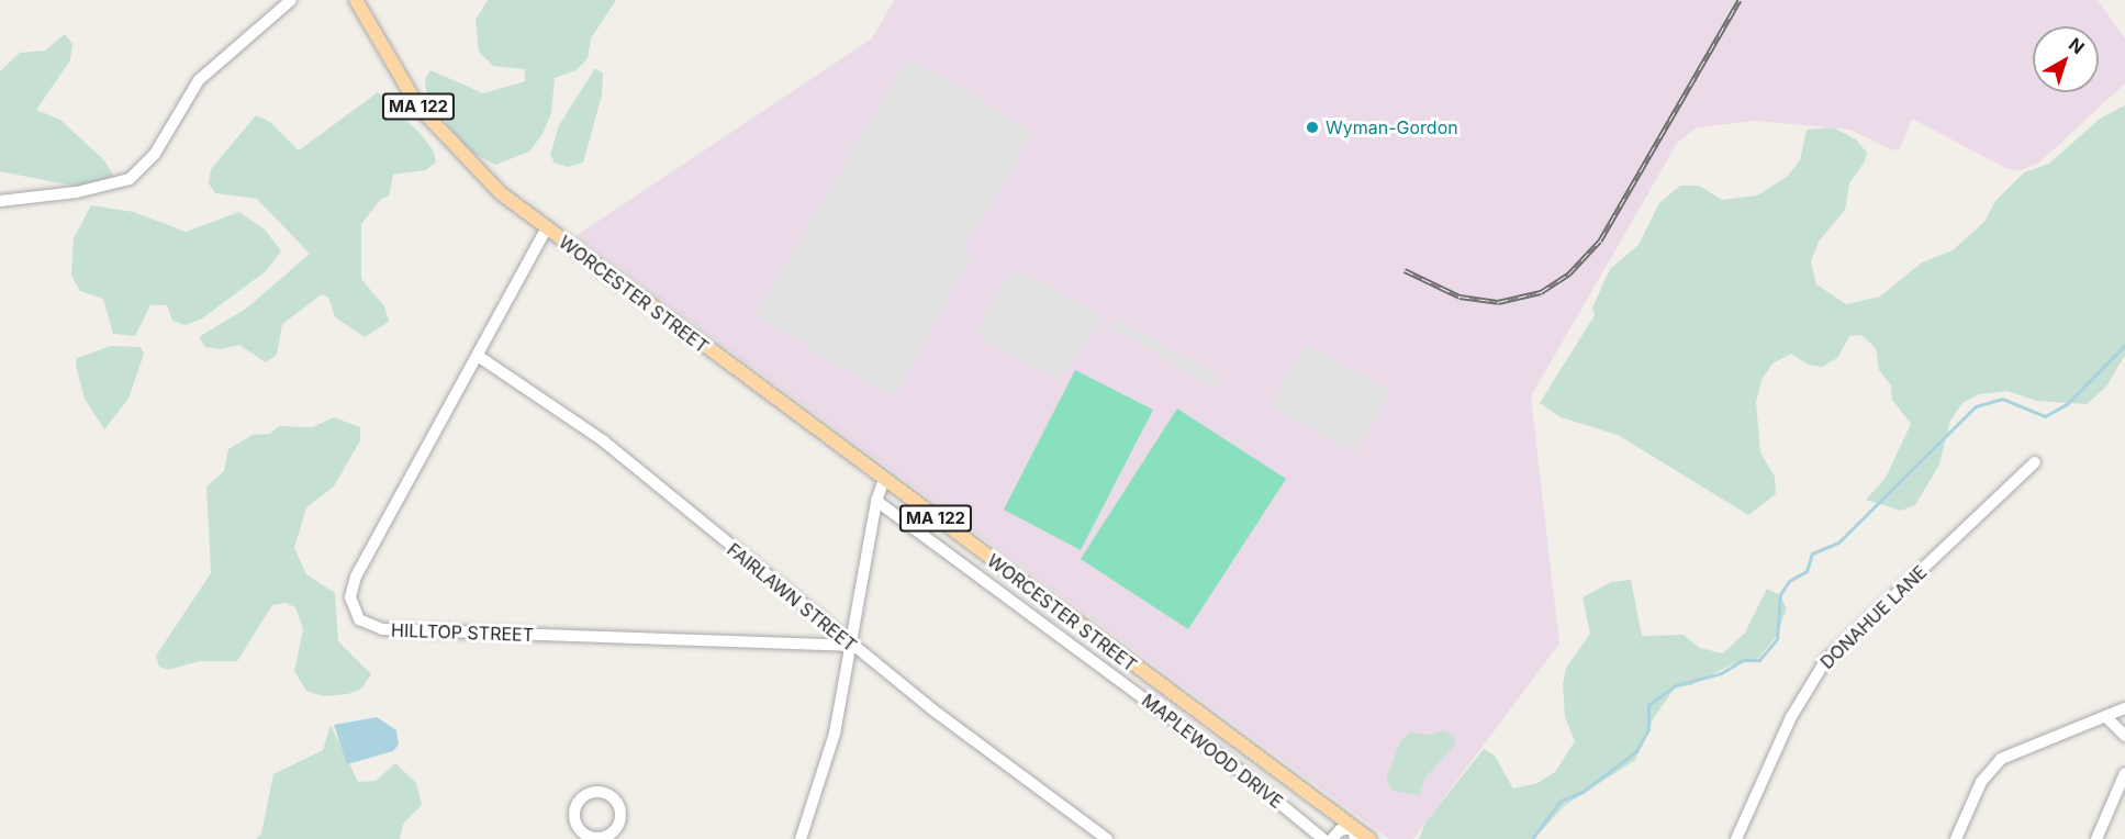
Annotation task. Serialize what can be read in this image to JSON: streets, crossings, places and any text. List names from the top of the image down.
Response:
{
  "streets": {
    "main road": ["MA 122", "WORCESTER STREET"],
    "street": [
      "FAIRLAWN STREET",
      "DONAHUE LANE",
      "HILLTOP STREET",
      "MAPLEWOOD DRIVE"
    ]
  },
  "crossings": [
    ["WORCESTER STREET", "HILLTOP STREET"],
    ["FAIRLAWN STREET", "HILLTOP STREET"]
  ],
  "places": ["Wyman-Gordon"],
  "north": "top right"
}
